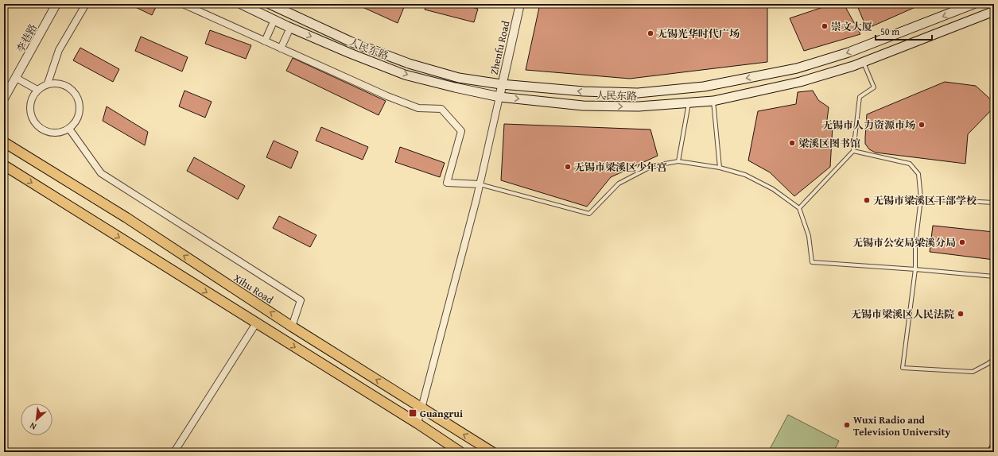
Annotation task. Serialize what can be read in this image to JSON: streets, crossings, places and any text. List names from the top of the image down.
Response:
{
  "streets": {
    "main road": ["人民东路", "Xihu Road"],
    "street": ["李巷路", "Zhenfu Road"]
  },
  "crossings": [
    ["Zhenfu Road", "人民东路"]
  ],
  "places": {
    "other": [
      "崇文大厦",
      "无锡光华时代广场",
      "无锡市人力资源市场",
      "梁溪区图书馆",
      "无锡市梁溪区少年宫",
      "无锡市梁溪区干部学校",
      "无锡市公安局梁溪分局",
      "无锡市梁溪区人民法院",
      "Wuxi Radio and Television University"
    ],
    "transit": ["Guangrui"]
  },
  "scale_bar": "50 m",
  "north": "bottom left"
}
